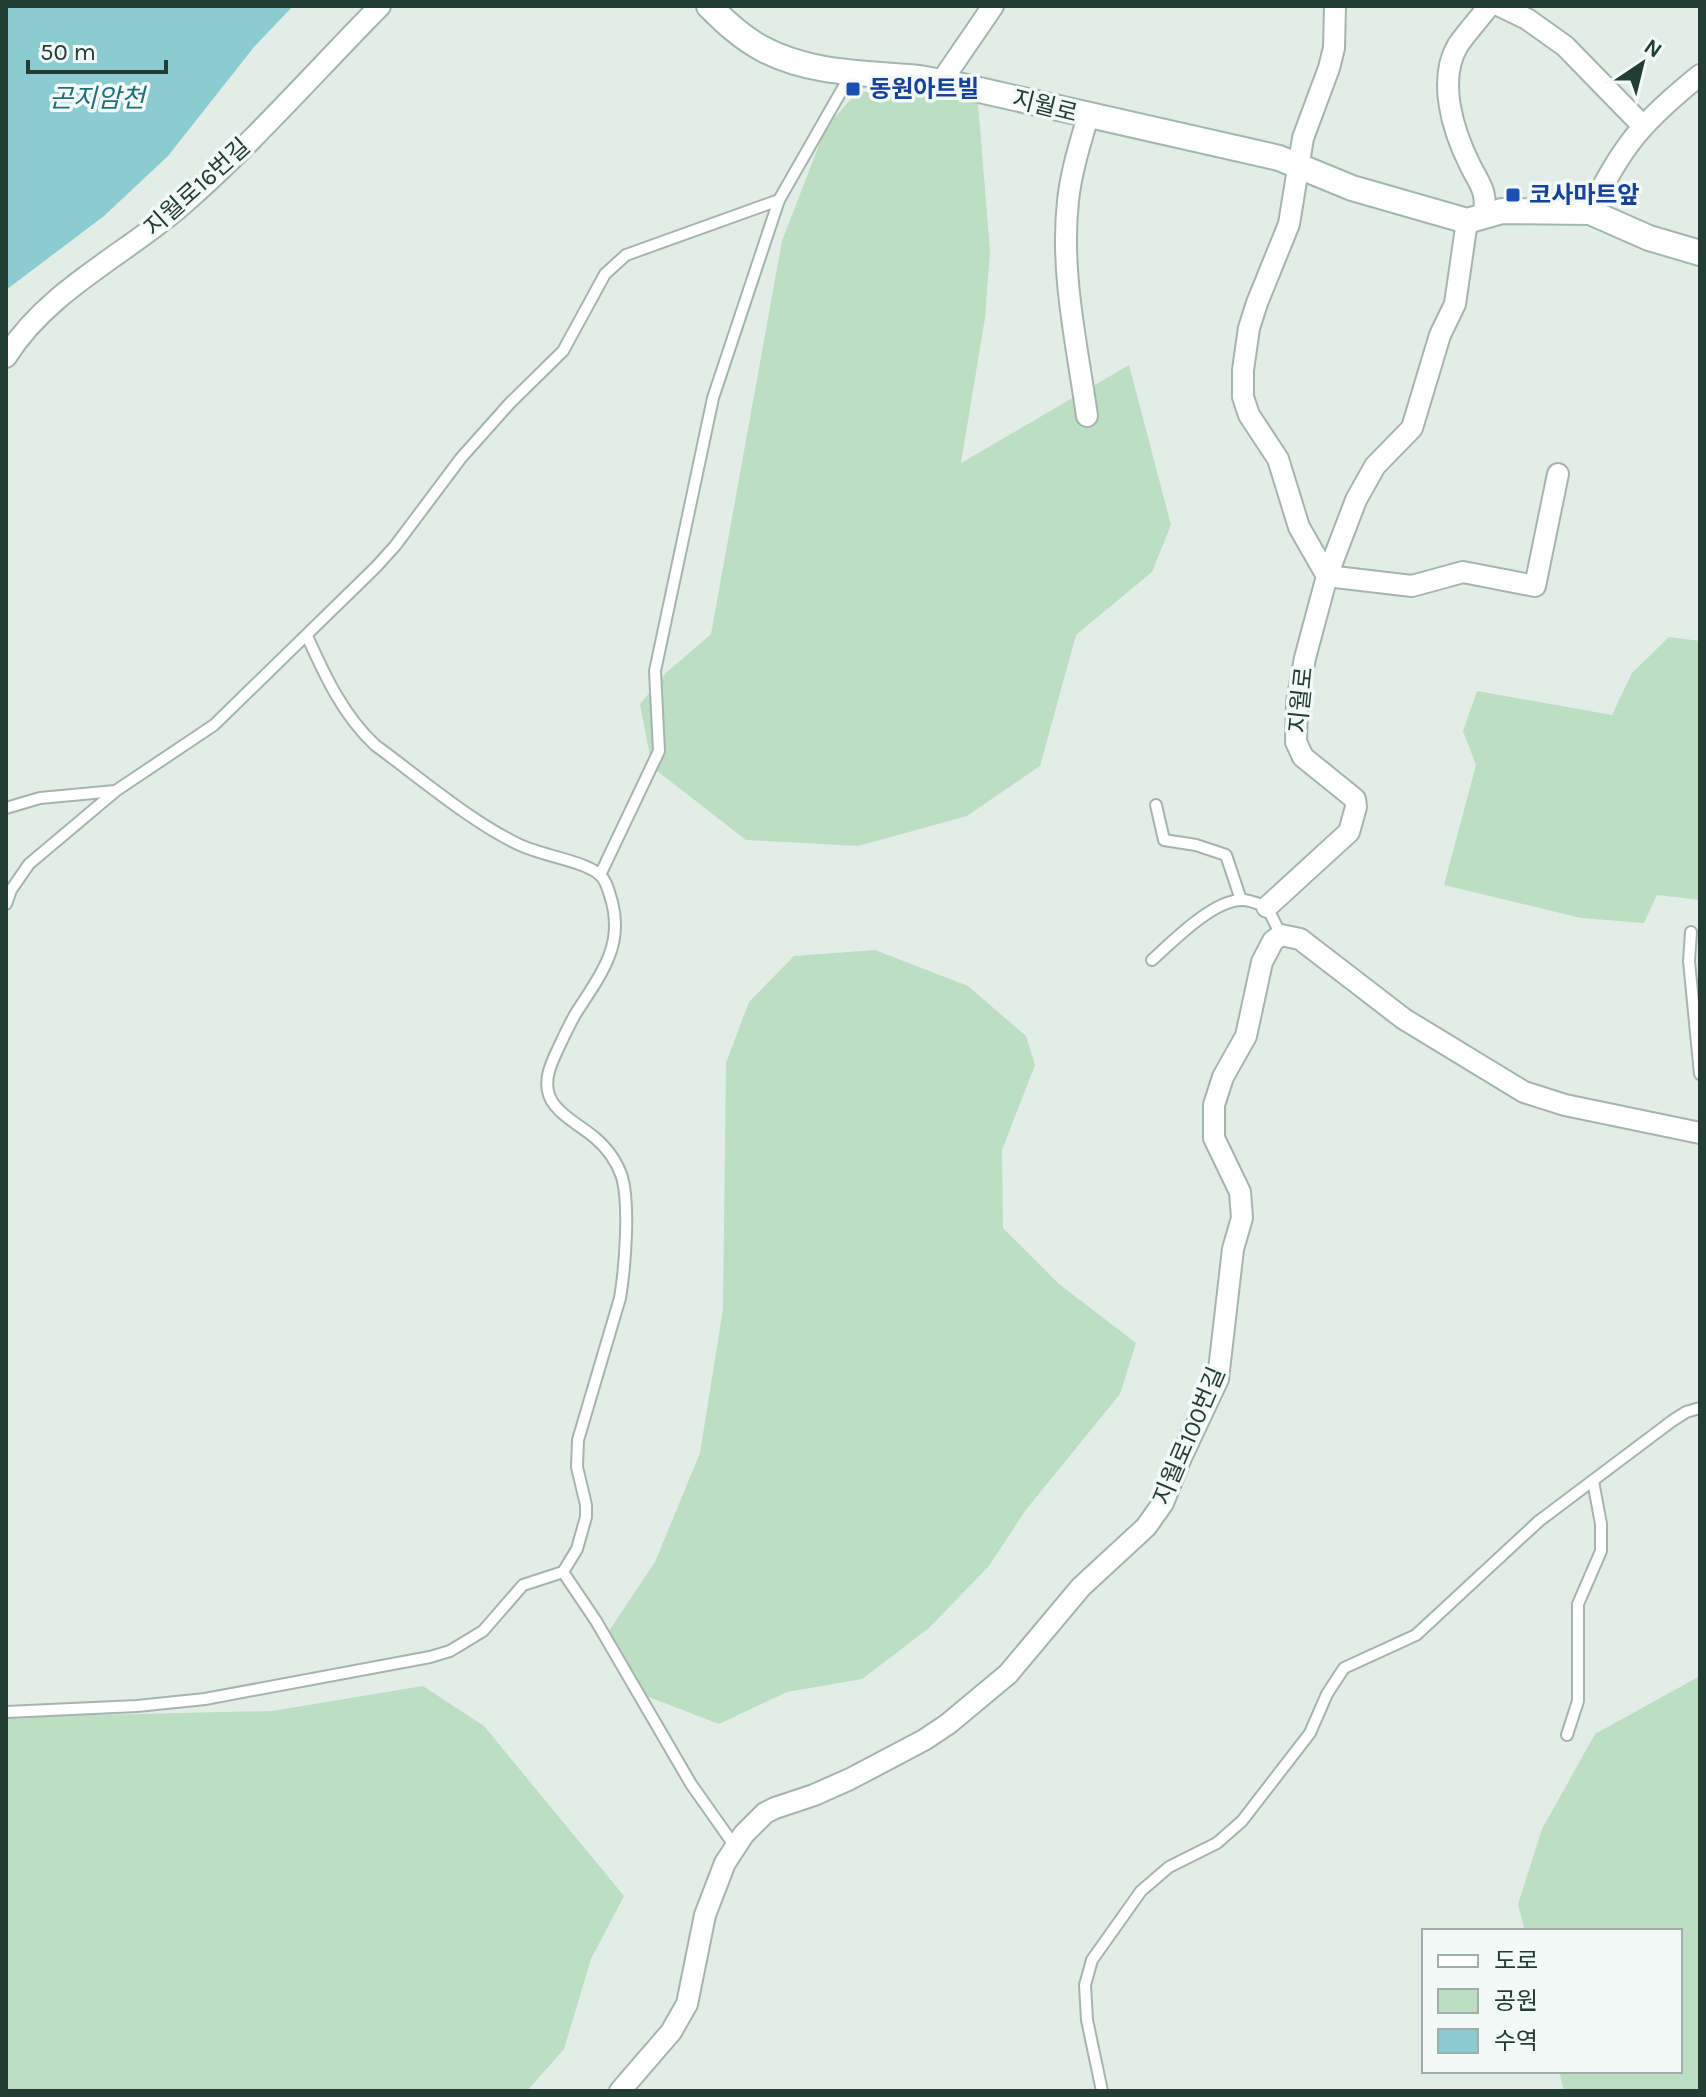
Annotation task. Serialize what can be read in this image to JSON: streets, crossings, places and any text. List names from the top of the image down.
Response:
{
  "streets": {
    "street": ["지월로", "지월로16번길", "지월로100번길"]
  },
  "water": ["곤지암천"],
  "places": {
    "transit": ["동원아트빌", "코사마트앞"]
  },
  "legend": ["도로", "공원", "수역"],
  "scale_bar": "50 m",
  "north": "top right"
}
